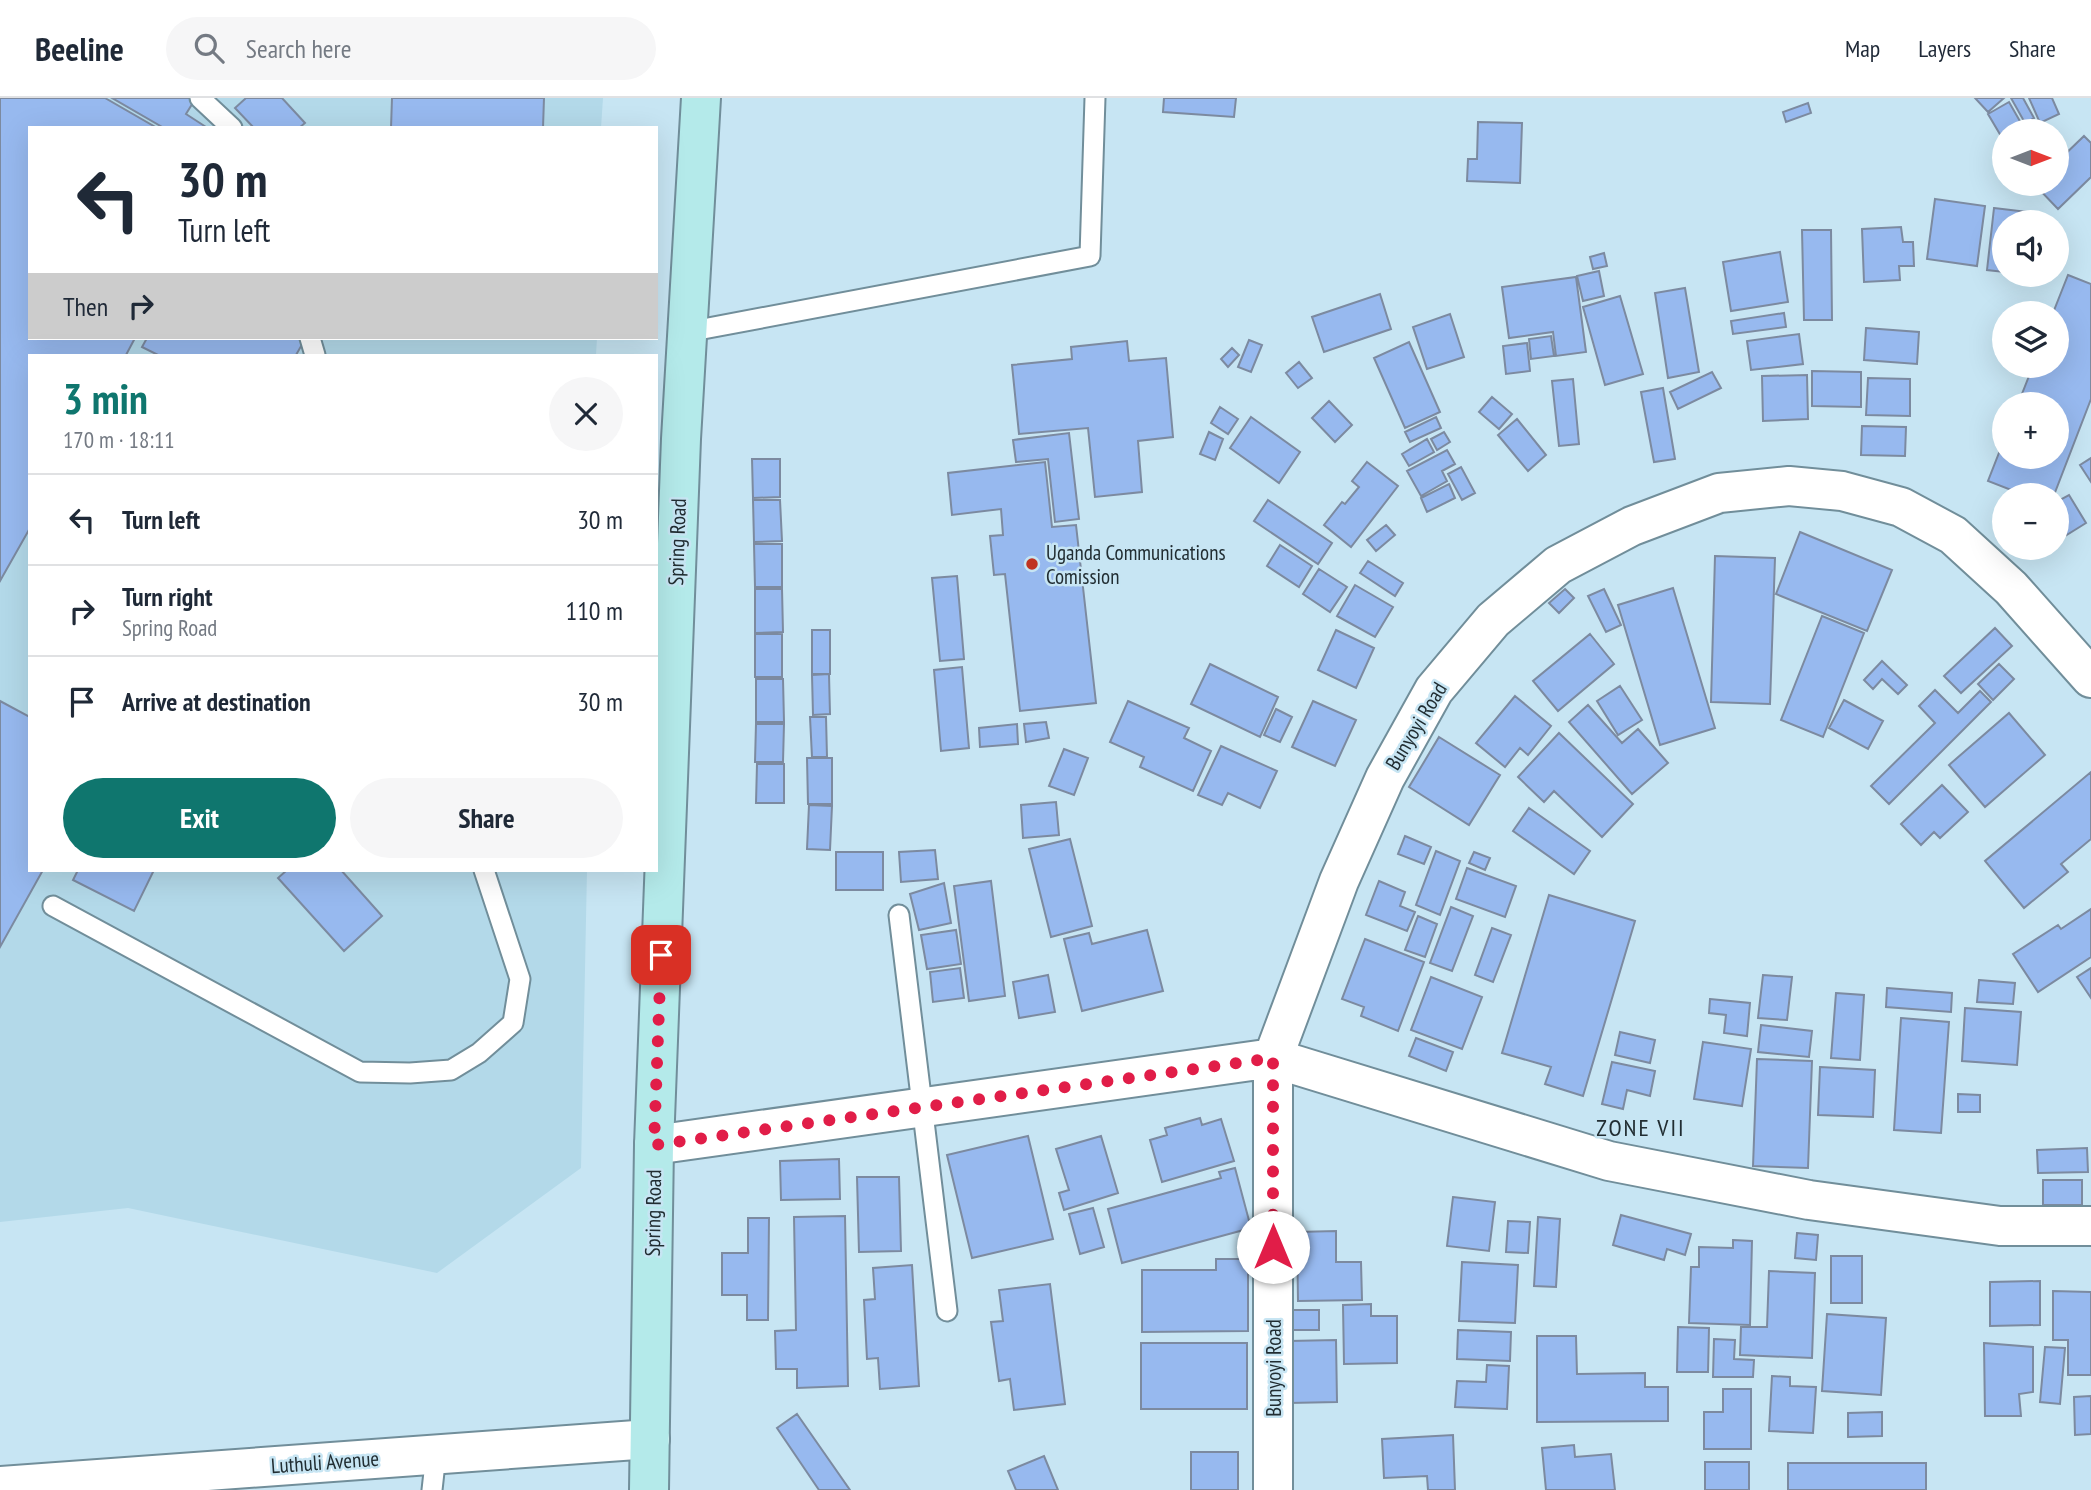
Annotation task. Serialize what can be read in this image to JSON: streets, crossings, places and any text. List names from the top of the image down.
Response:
{
  "streets": {
    "main road": ["Spring Road"],
    "street": ["Bunyoyi Road", "Luthuli Avenue"]
  },
  "crossings": [
    ["Spring Road", "Luthuli Avenue"]
  ],
  "districts": ["ZONE VII"],
  "places": ["Uganda Communications Comission"],
  "north": "right",
  "page": {
    "header": "Beeline",
    "search": "Search here",
    "nav": ["Map", "Layers", "Share"],
    "map_buttons": ["+", "−"],
    "turn": ["30 m", "Turn left"],
    "then": "Then",
    "heading": ["3 min", "170 m · 18:11"],
    "list": [
      {
        "name": "Turn left",
        "value": "30 m"
      },
      {
        "name": "Turn right",
        "note": "Spring Road",
        "value": "110 m"
      },
      {
        "name": "Arrive at destination",
        "value": "30 m"
      }
    ],
    "buttons": ["Exit", "Share"]
  }
}
